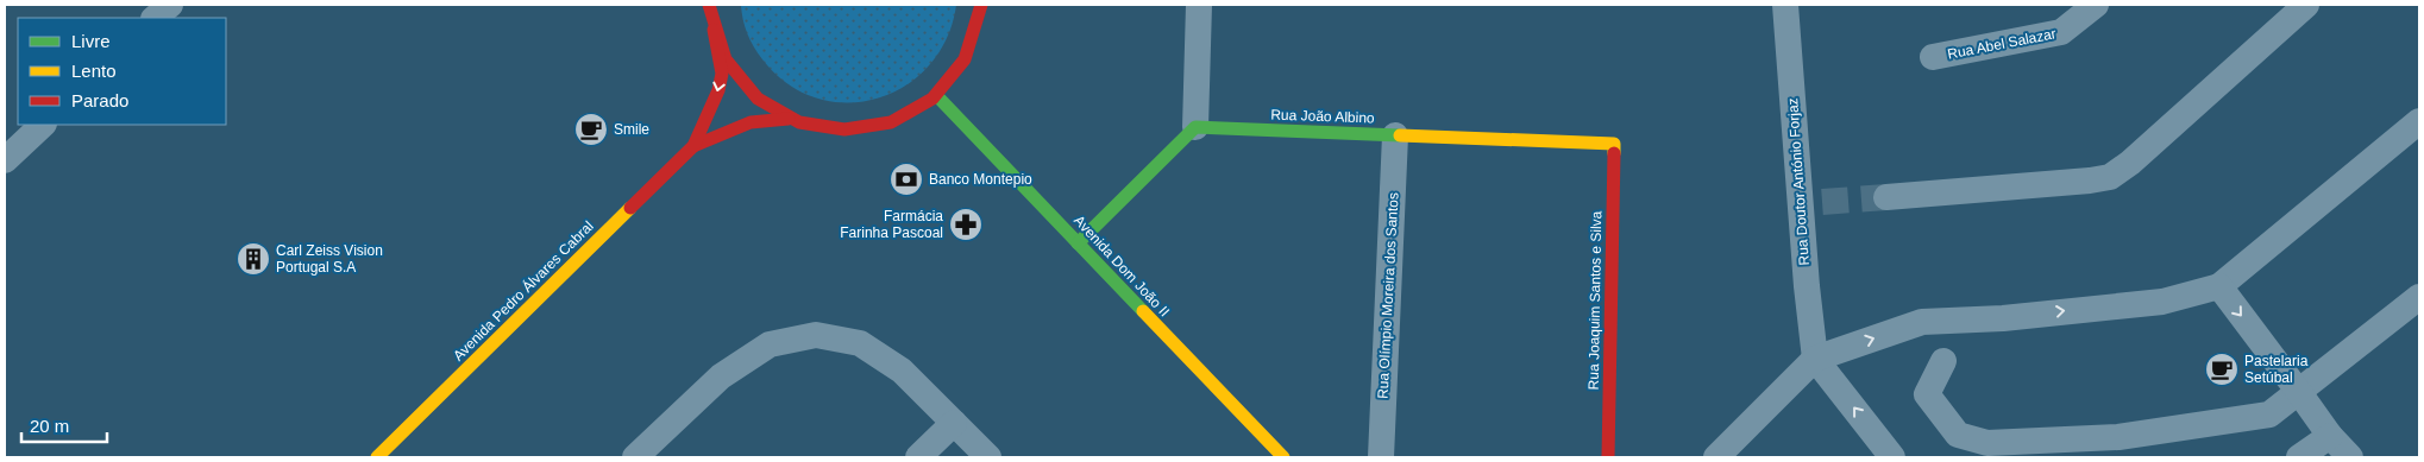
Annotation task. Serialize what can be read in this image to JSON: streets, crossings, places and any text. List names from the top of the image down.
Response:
{
  "streets": {
    "main road": [
      "Rua João Albino",
      "Avenida Dom João II",
      "Avenida Pedro Álvares Cabral",
      "Rua Joaquim Santos e Silva"
    ],
    "street": ["Rua Abel Salazar", "Rua Doutor António Forjaz", "Rua Olímpio Moreira dos Santos"]
  },
  "crossings": [
    ["Rua João Albino", "Rua Olímpio Moreira dos Santos"],
    ["Rua João Albino", "Rua Joaquim Santos e Silva"]
  ],
  "places": {
    "cafe": ["Smile", "Pastelaria Setúbal"],
    "bank": ["Banco Montepio"],
    "pharmacy": ["Farmácia Farinha Pascoal"],
    "building": ["Carl Zeiss Vision Portugal S.A"]
  },
  "legend": ["Livre", "Lento", "Parado"],
  "scale_bar": "20 m"
}
